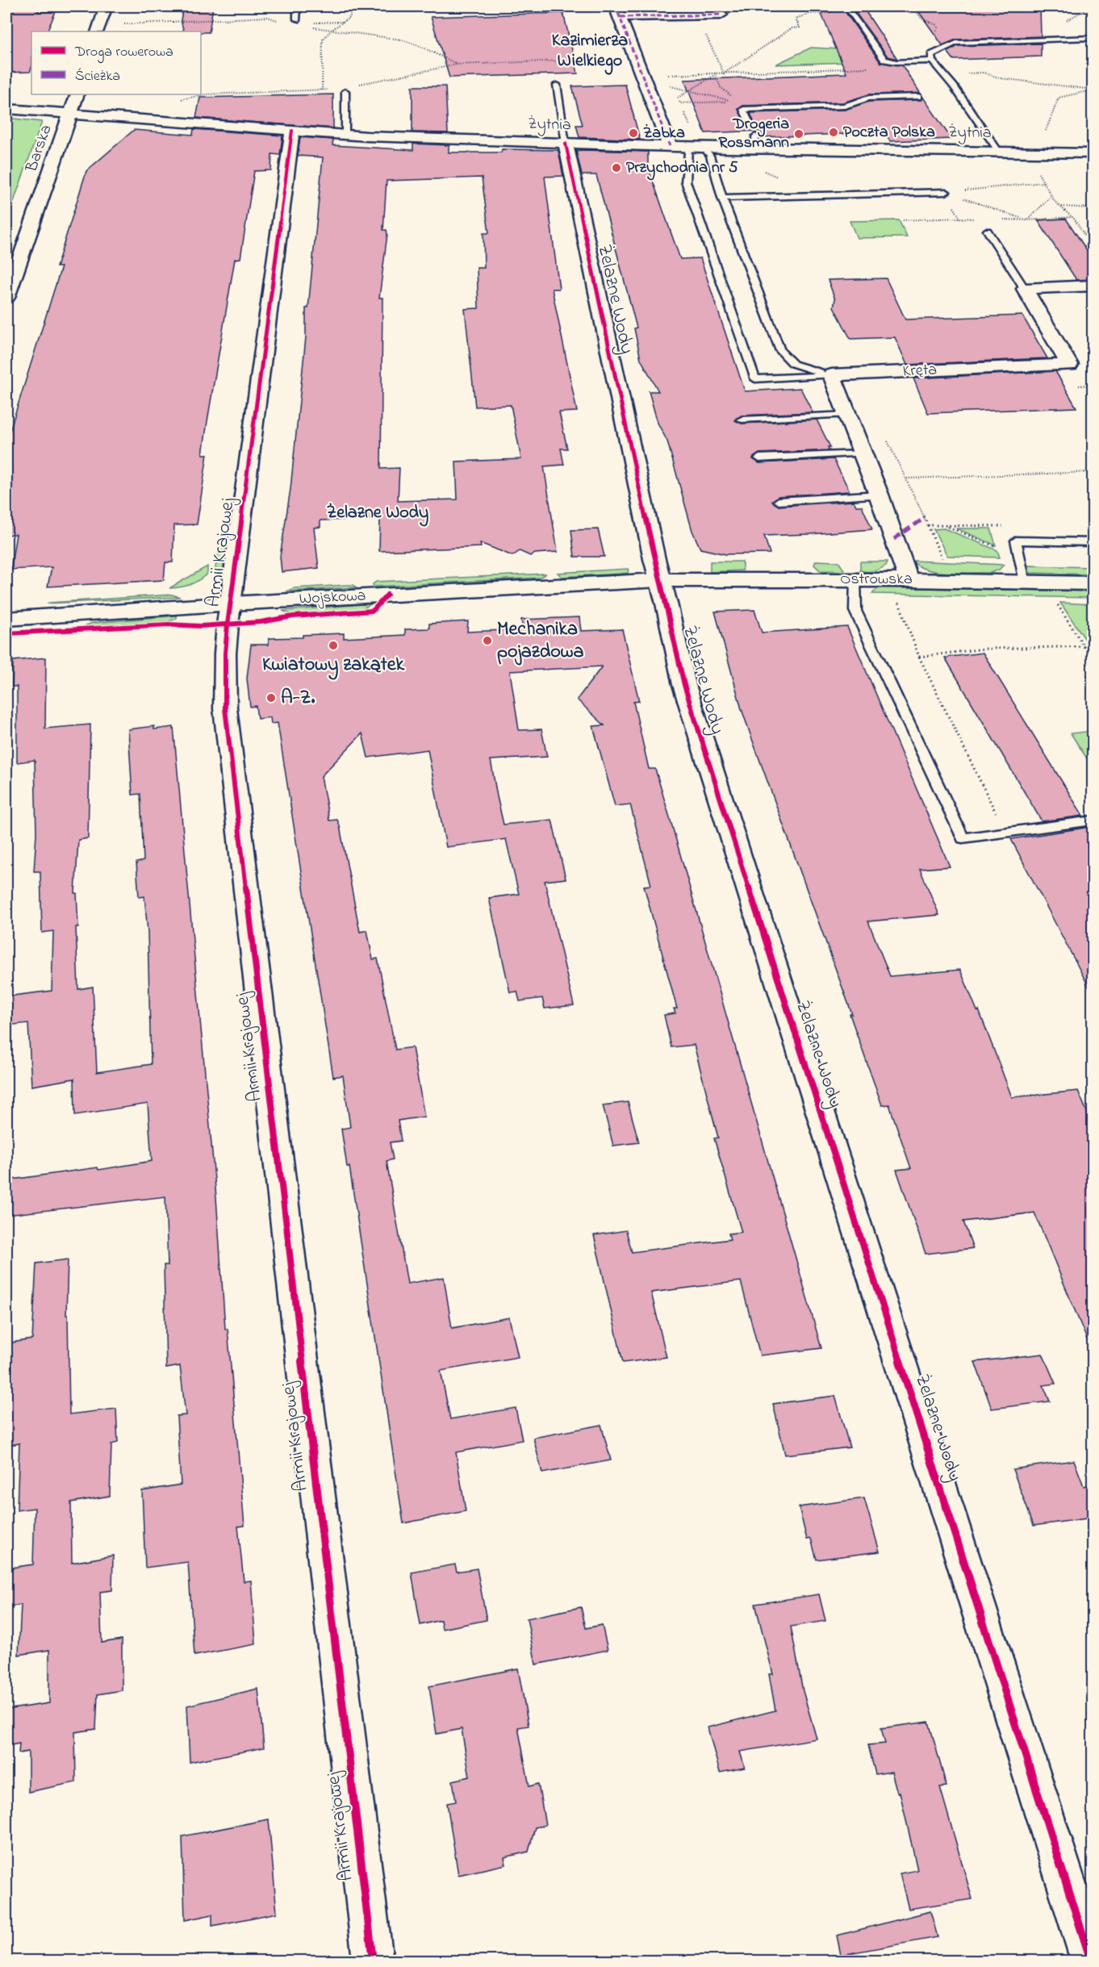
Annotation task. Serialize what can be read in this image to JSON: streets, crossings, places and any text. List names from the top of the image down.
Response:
{
  "streets": {
    "street": [
      "Żytnia",
      "Barska",
      "Żelazne Wody",
      "Kręta",
      "Armii Krajowej",
      "Ostrowska",
      "Wojskowa"
    ]
  },
  "crossings": [
    ["Żytnia", "Barska"],
    ["Żytnia", "Żelazne Wody"],
    ["Żytnia", "Armii Krajowej"],
    ["Żelazne Wody", "Ostrowska"],
    ["Żelazne Wody", "Wojskowa"],
    ["Armii Krajowej", "Wojskowa"],
    ["Ostrowska", "Wojskowa"]
  ],
  "districts": ["Kazimierza Wielkiego", "Żelazne Wody"],
  "places": [
    "Poczta Polska",
    "Żabka",
    "Drogeria Rossmann",
    "Przychodnia nr 5",
    "Mechanika pojazdowa",
    "Kwiatowy zakątek",
    "A-Z."
  ],
  "legend": ["Droga rowerowa", "Ścieżka"]
}
